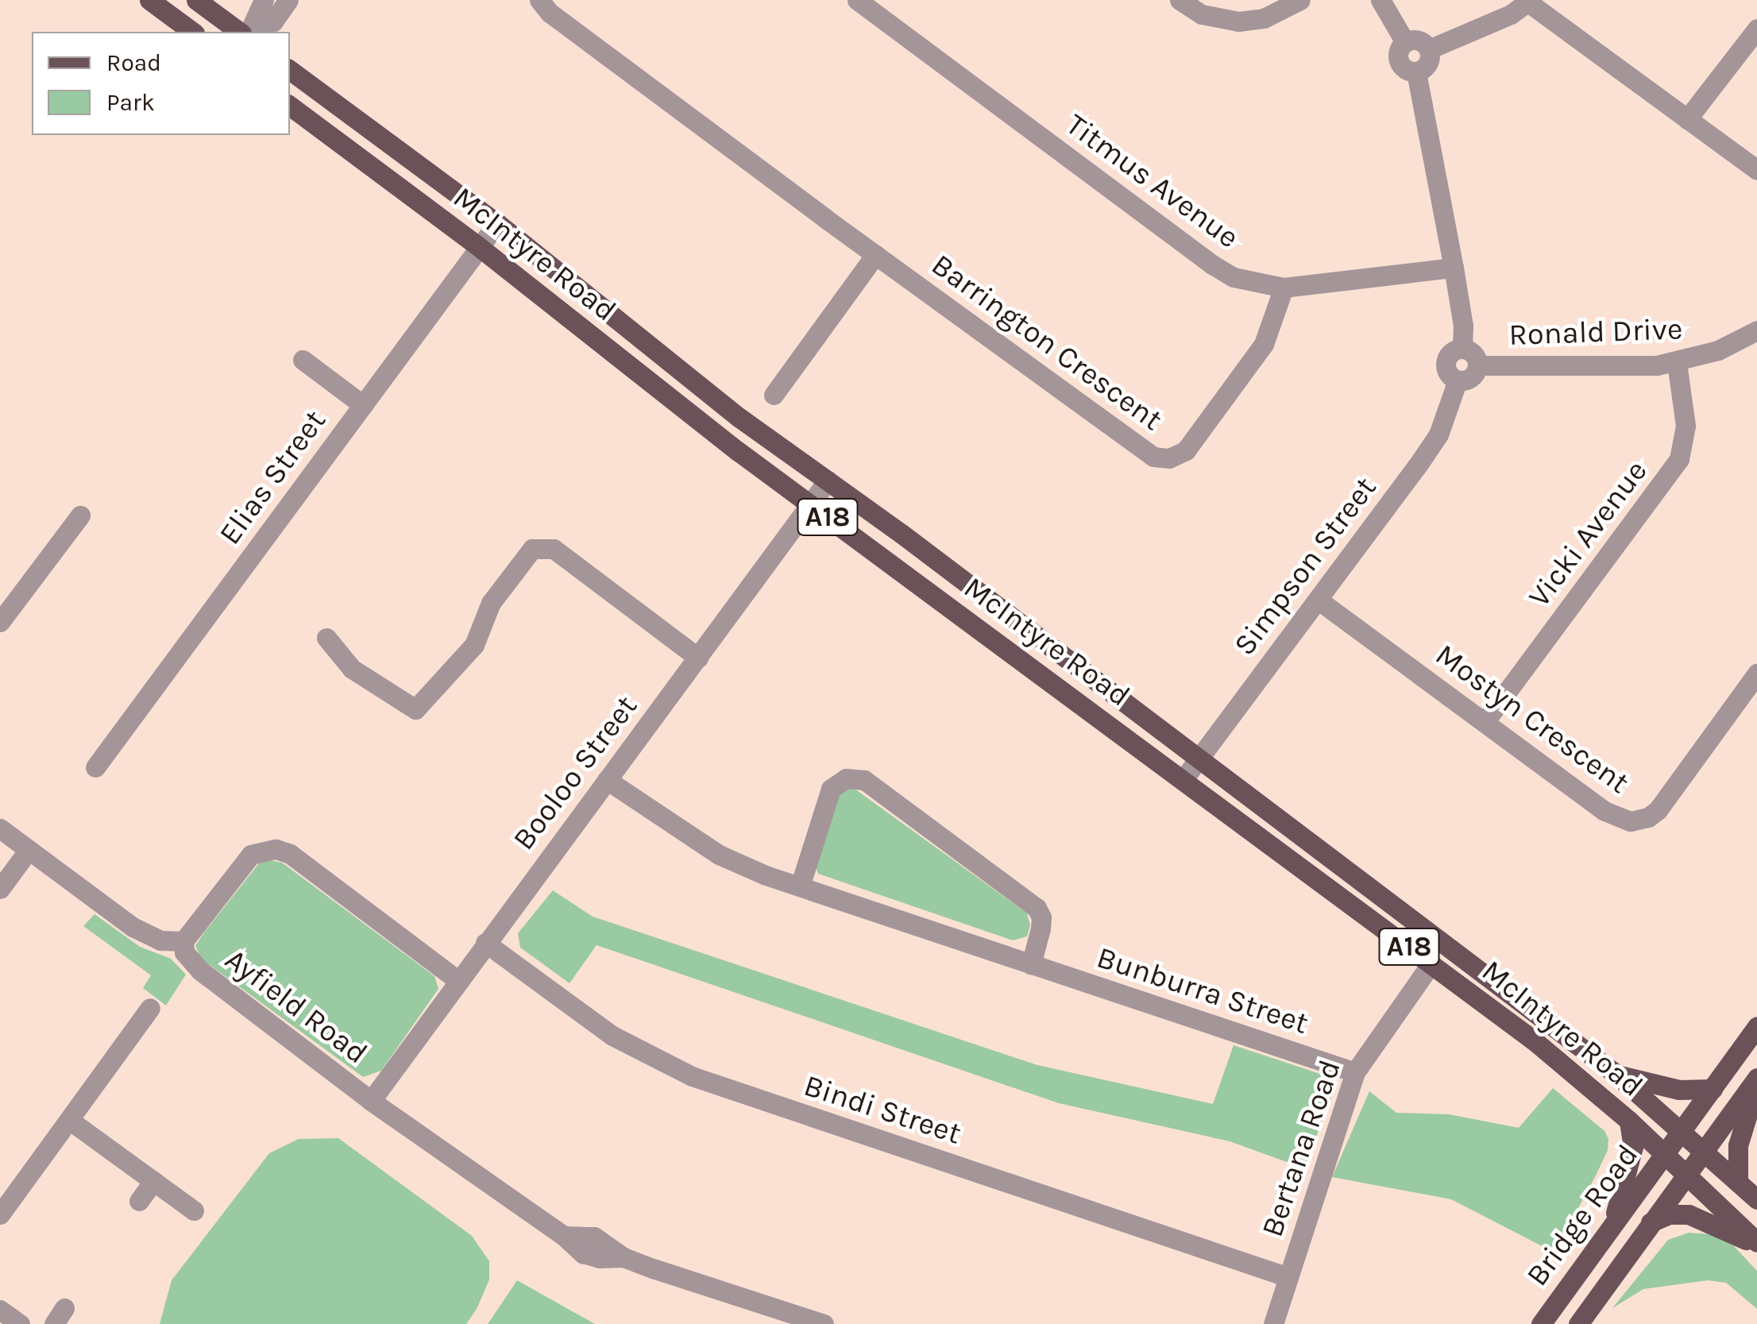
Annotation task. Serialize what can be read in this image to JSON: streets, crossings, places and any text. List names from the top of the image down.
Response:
{
  "streets": {
    "main road": ["McIntyre Road", "A18", "Bridge Road"],
    "street": [
      "Titmus Avenue",
      "Ronald Drive",
      "Barrington Crescent",
      "Elias Street",
      "Vicki Avenue",
      "Simpson Street",
      "Mostyn Crescent",
      "Booloo Street",
      "Bunburra Street",
      "Ayfield Road",
      "Bindi Street",
      "Bertana Road"
    ]
  },
  "crossings": [
    ["Titmus Avenue", "Barrington Crescent"],
    ["McIntyre Road", "Elias Street"],
    ["McIntyre Road", "Simpson Street"],
    ["McIntyre Road", "Booloo Street"],
    ["McIntyre Road", "Bertana Road"],
    ["McIntyre Road", "Bridge Road"],
    ["Ronald Drive", "Vicki Avenue"],
    ["Ronald Drive", "Simpson Street"],
    ["Vicki Avenue", "Mostyn Crescent"],
    ["Simpson Street", "Mostyn Crescent"],
    ["Booloo Street", "Bunburra Street"],
    ["Booloo Street", "Ayfield Road"],
    ["Booloo Street", "Bindi Street"],
    ["Bunburra Street", "Bertana Road"],
    ["Bindi Street", "Bertana Road"]
  ],
  "legend": ["Road", "Park"]
}
